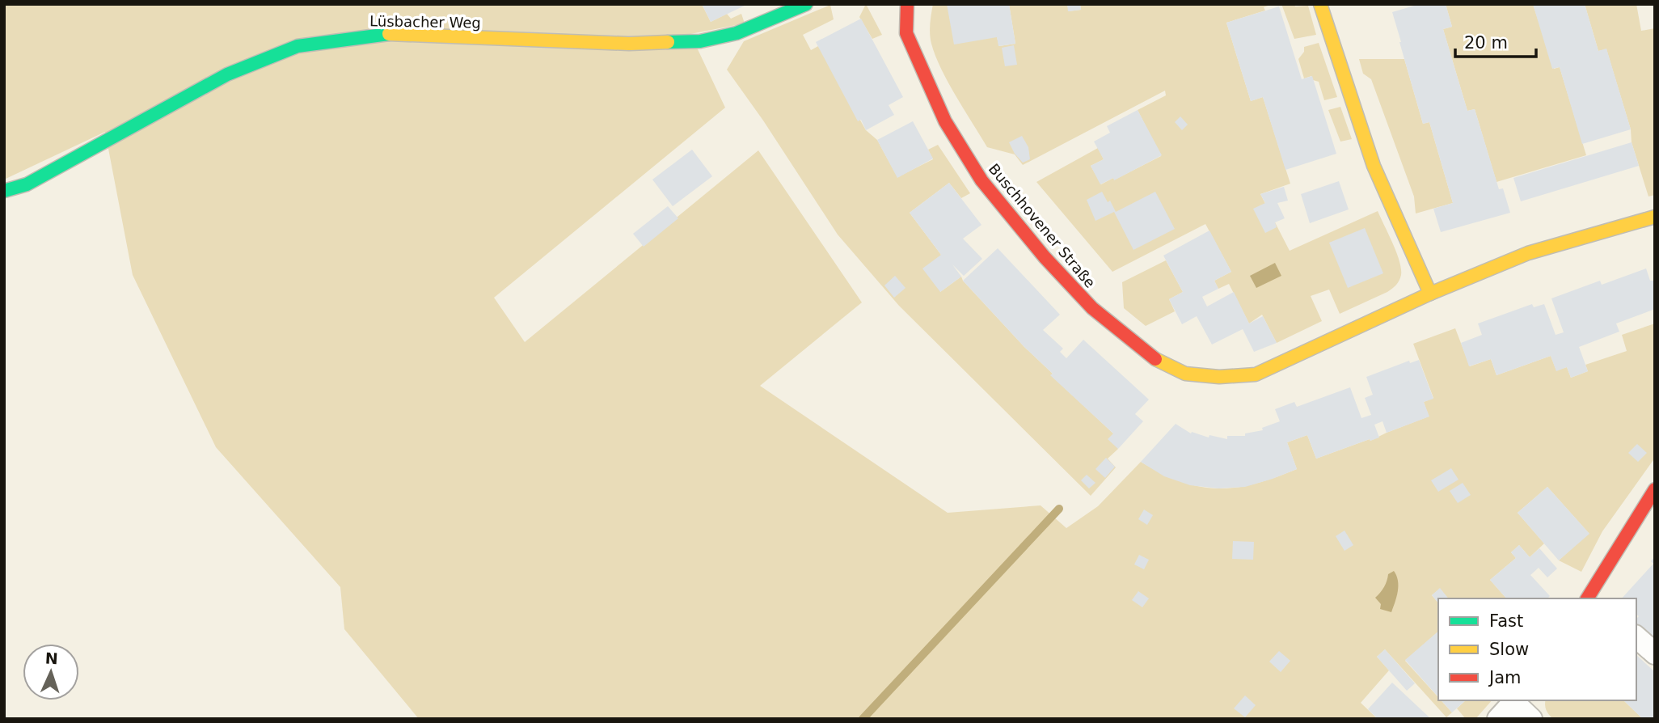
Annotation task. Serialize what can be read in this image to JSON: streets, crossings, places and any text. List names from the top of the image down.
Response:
{
  "streets": {
    "street": ["Lüsbacher Weg", "Buschhovener Straße"]
  },
  "legend": ["Fast", "Slow", "Jam"],
  "scale_bar": "20 m",
  "north": "top"
}
